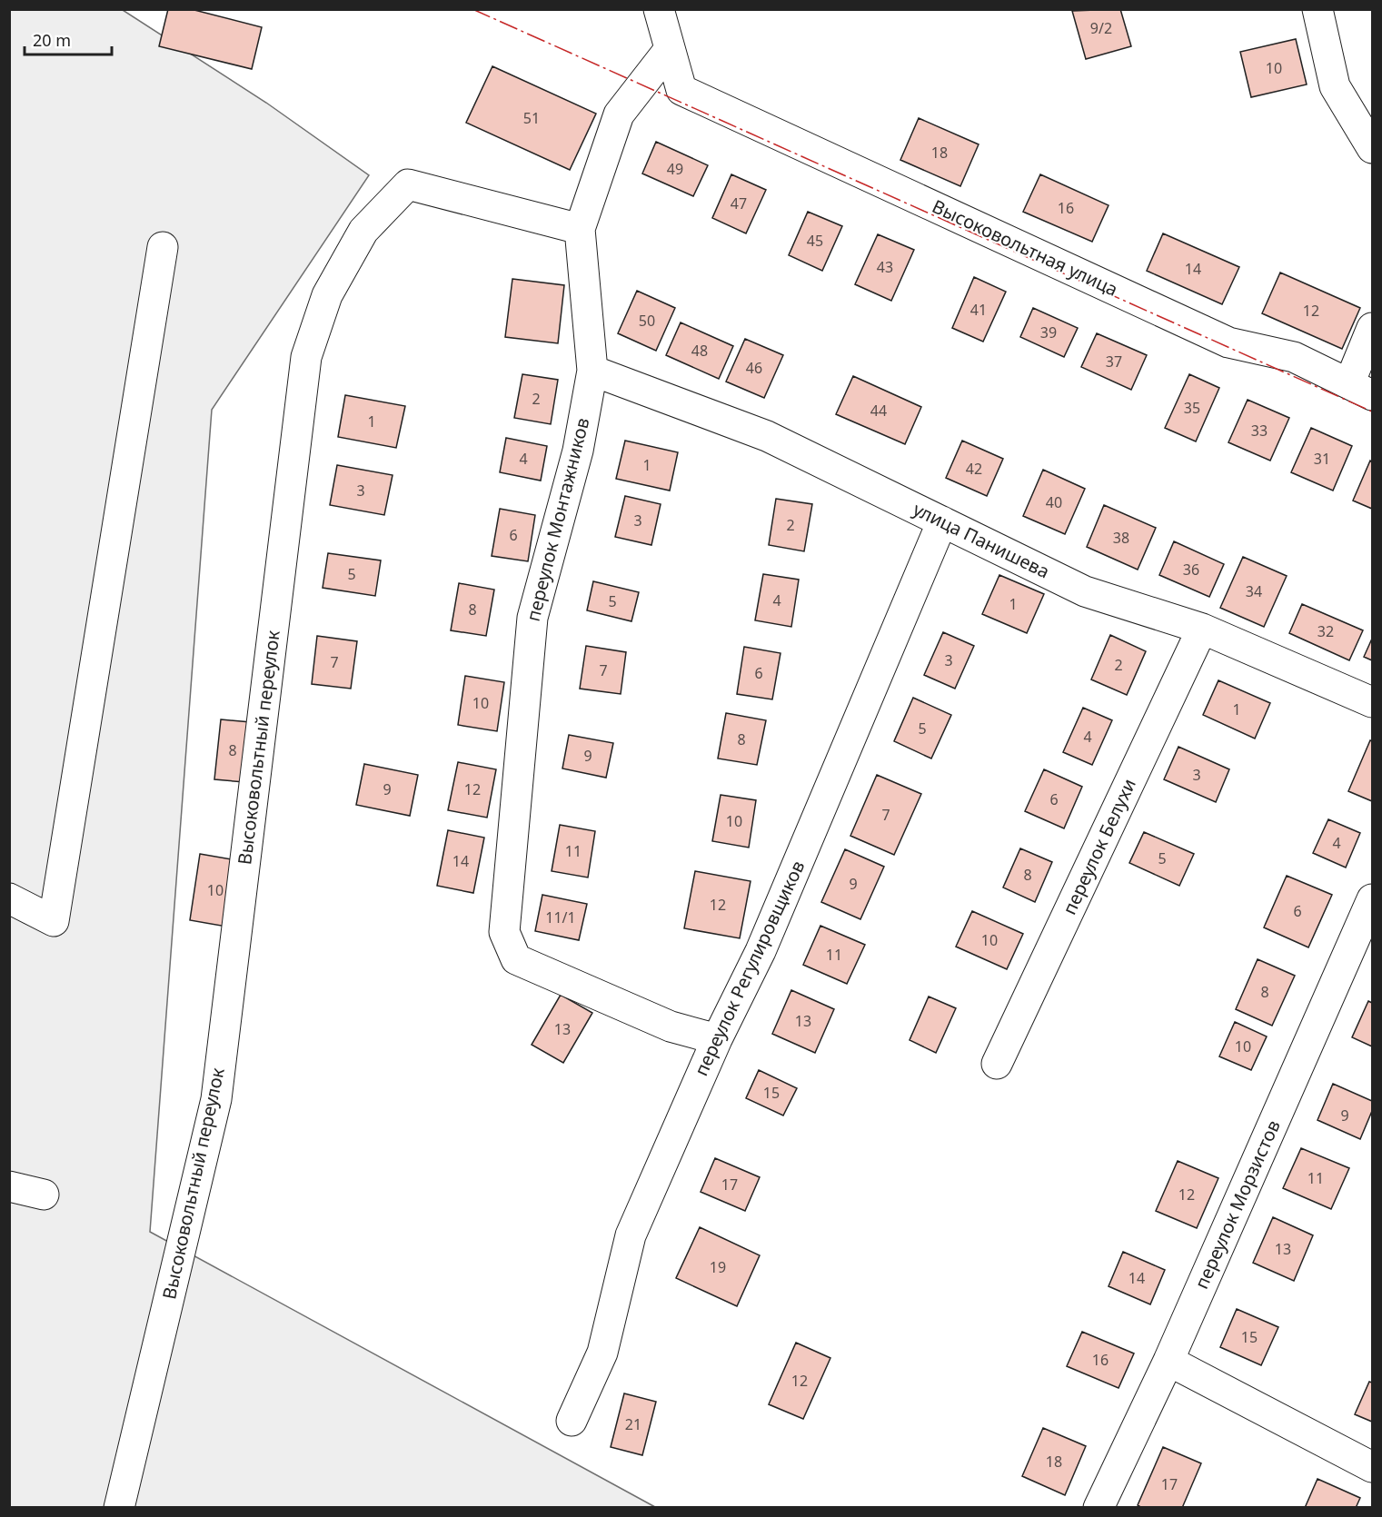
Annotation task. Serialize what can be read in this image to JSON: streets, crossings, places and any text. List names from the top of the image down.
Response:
{
  "streets": {
    "street": [
      "Высоковольтная улица",
      "переулок Монтажников",
      "улица Панишева",
      "Высоковольтный переулок",
      "переулок Белухи",
      "переулок Регулировщиков",
      "переулок Морзистов"
    ]
  },
  "crossings": [
    ["Высоковольтная улица", "переулок Монтажников"],
    ["переулок Монтажников", "улица Панишева"],
    ["переулок Монтажников", "Высоковольтный переулок"],
    ["переулок Монтажников", "переулок Регулировщиков"],
    ["улица Панишева", "переулок Белухи"],
    ["улица Панишева", "переулок Регулировщиков"]
  ],
  "house_numbers": [
    "9/2",
    "10",
    "51",
    "18",
    "49",
    "47",
    "16",
    "45",
    "43",
    "14",
    "41",
    "12",
    "50",
    "39",
    "48",
    "37",
    "46",
    "2",
    "35",
    "44",
    "1",
    "33",
    "4",
    "31",
    "1",
    "42",
    "3",
    "40",
    "3",
    "2",
    "6",
    "38",
    "36",
    "5",
    "34",
    "4",
    "5",
    "1",
    "8",
    "32",
    "3",
    "7",
    "2",
    "7",
    "6",
    "10",
    "1",
    "5",
    "4",
    "8",
    "8",
    "9",
    "3",
    "9",
    "12",
    "6",
    "7",
    "10",
    "4",
    "11",
    "5",
    "14",
    "8",
    "9",
    "10",
    "12",
    "6",
    "11/1",
    "10",
    "11",
    "8",
    "13",
    "13",
    "10",
    "15",
    "9",
    "11",
    "17",
    "12",
    "13",
    "19",
    "14",
    "15",
    "16",
    "12",
    "21",
    "18",
    "17"
  ],
  "scale_bar": "20 m"
}
